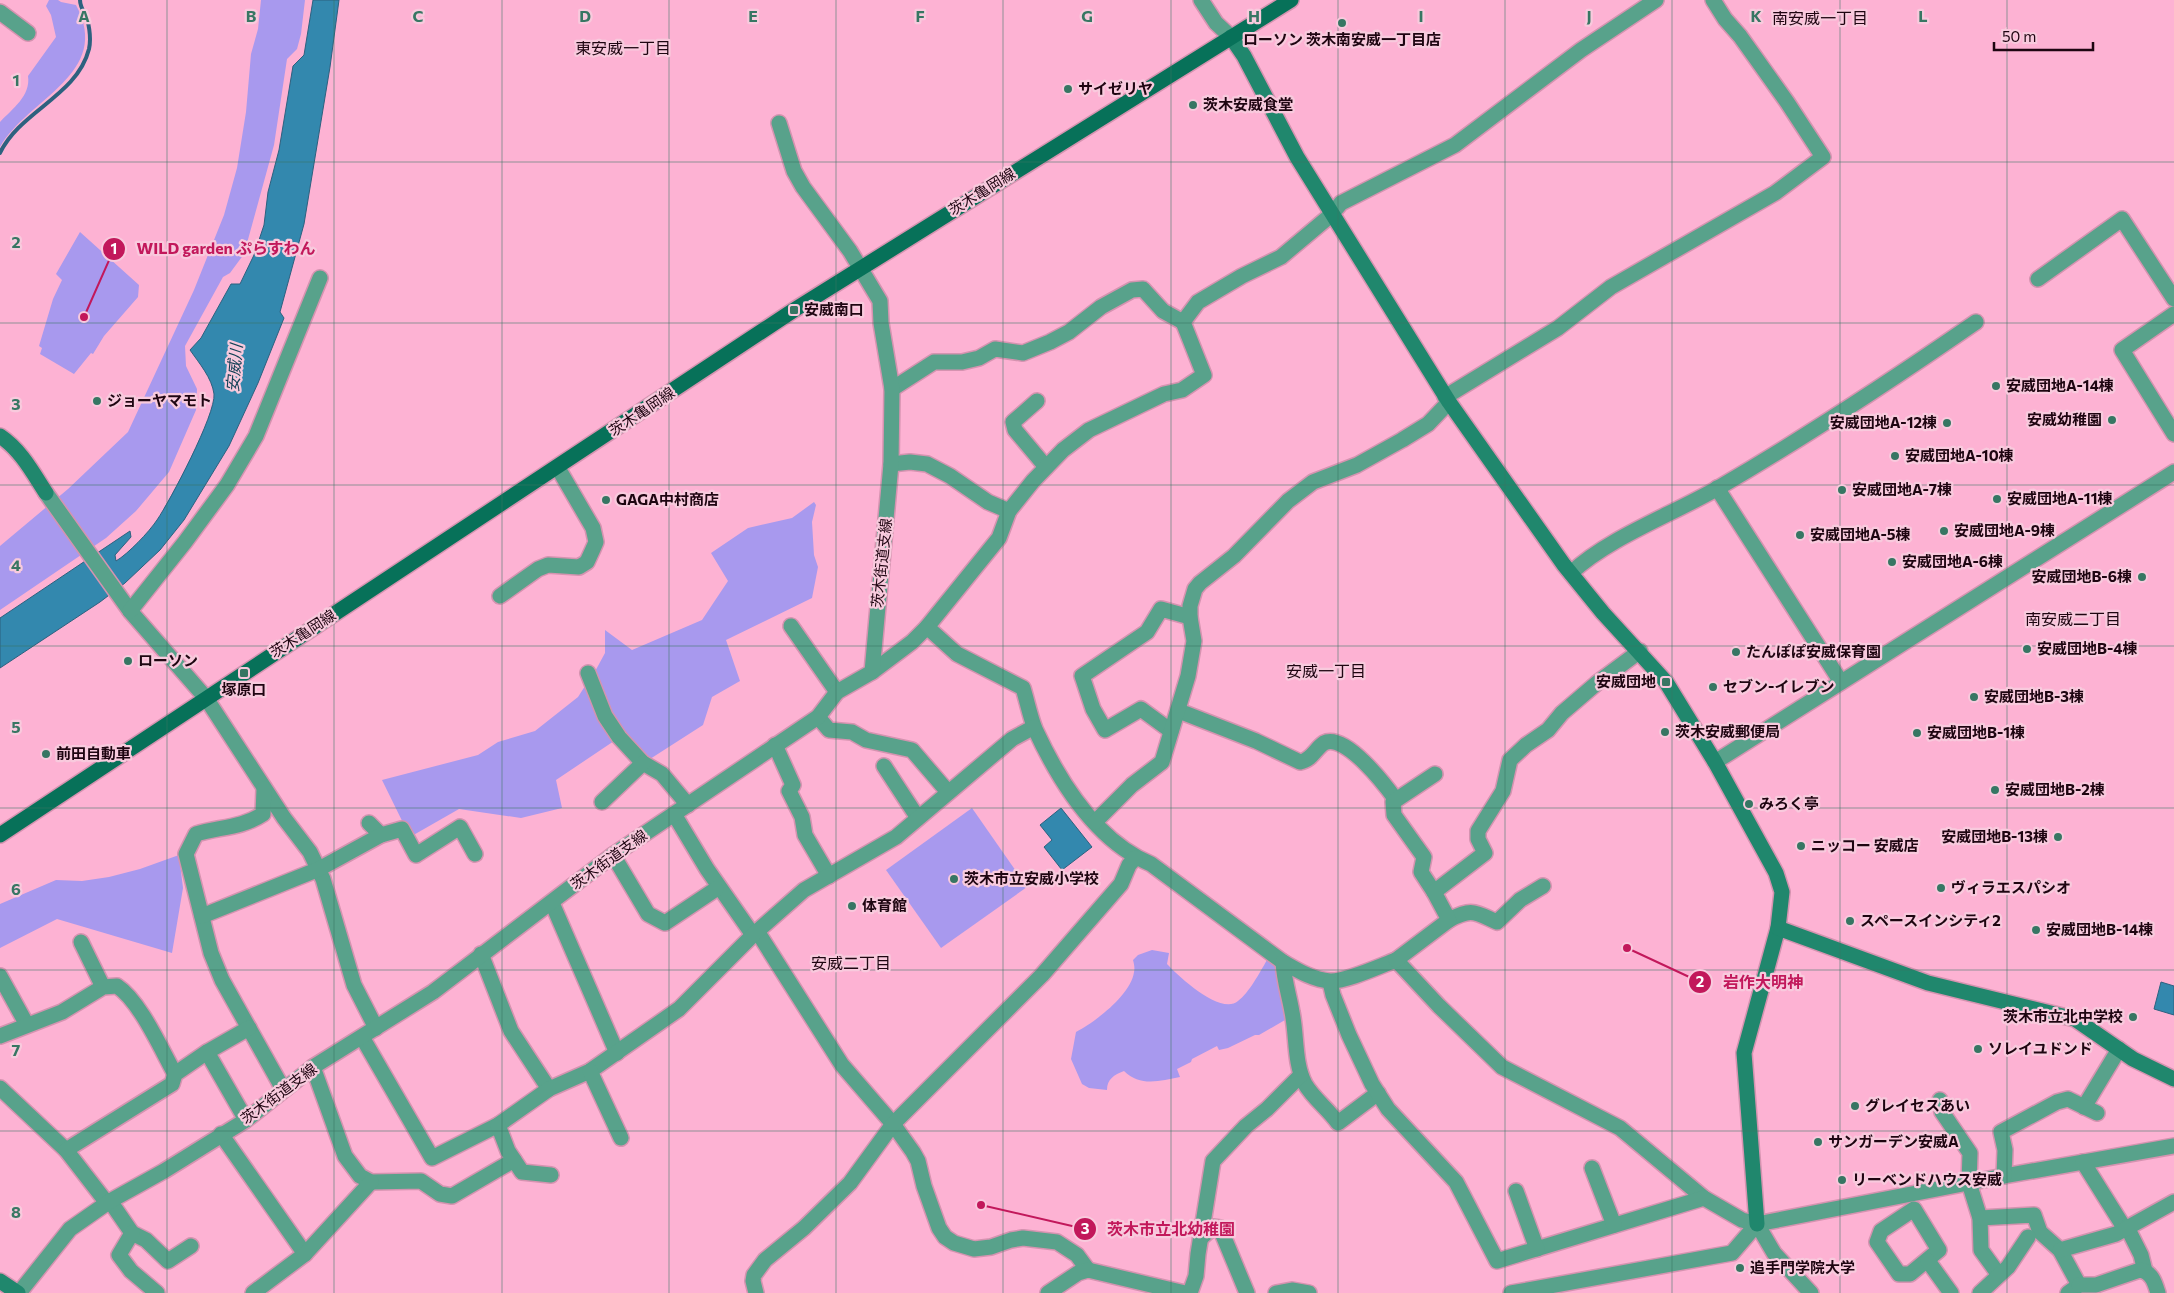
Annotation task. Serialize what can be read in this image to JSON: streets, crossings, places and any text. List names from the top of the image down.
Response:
{
  "streets": {
    "main road": ["茨木亀岡線"],
    "street": ["茨木街道支線"]
  },
  "crossings": [
    ["茨木亀岡線", "茨木街道支線"]
  ],
  "districts": [
    "南安威一丁目",
    "東安威一丁目",
    "南安威二丁目",
    "安威一丁目",
    "安威二丁目"
  ],
  "water": ["安威川"],
  "places": {
    "other": [
      "ローソン 茨木南安威一丁目店",
      "サイゼリヤ",
      "茨木安威食堂",
      "WILD garden ぷらすわん",
      "安威団地A-14棟",
      "ジョーヤマモト",
      "安威幼稚園",
      "安威団地A-12棟",
      "安威団地A-10棟",
      "安威団地A-7棟",
      "安威団地A-11棟",
      "GAGA中村商店",
      "安威団地A-9棟",
      "安威団地A-5棟",
      "安威団地A-6棟",
      "安威団地B-6棟",
      "安威団地B-4棟",
      "たんぽぽ安威保育園",
      "ローソン",
      "セブン-イレブン",
      "安威団地B-3棟",
      "茨木安威郵便局",
      "安威団地B-1棟",
      "前田自動車",
      "安威団地B-2棟",
      "みろく亭",
      "安威団地B-13棟",
      "ニッコー 安威店",
      "茨木市立安威小学校",
      "ヴィラエスパシオ",
      "体育館",
      "スペースインシティ2",
      "安威団地B-14棟",
      "岩作大明神",
      "茨木市立北中学校",
      "ソレイユドンド",
      "グレイセスあい",
      "サンガーデン安威A",
      "リーベンドハウス安威",
      "茨木市立北幼稚園",
      "追手門学院大学"
    ],
    "transit": ["安威南口", "塚原口", "安威団地"]
  },
  "scale_bar": "50 m",
  "grid": {
    "columns": [
      "A",
      "B",
      "C",
      "D",
      "E",
      "F",
      "G",
      "H",
      "I",
      "J",
      "K",
      "L"
    ],
    "rows": [
      "1",
      "2",
      "3",
      "4",
      "5",
      "6",
      "7",
      "8"
    ]
  }
}
